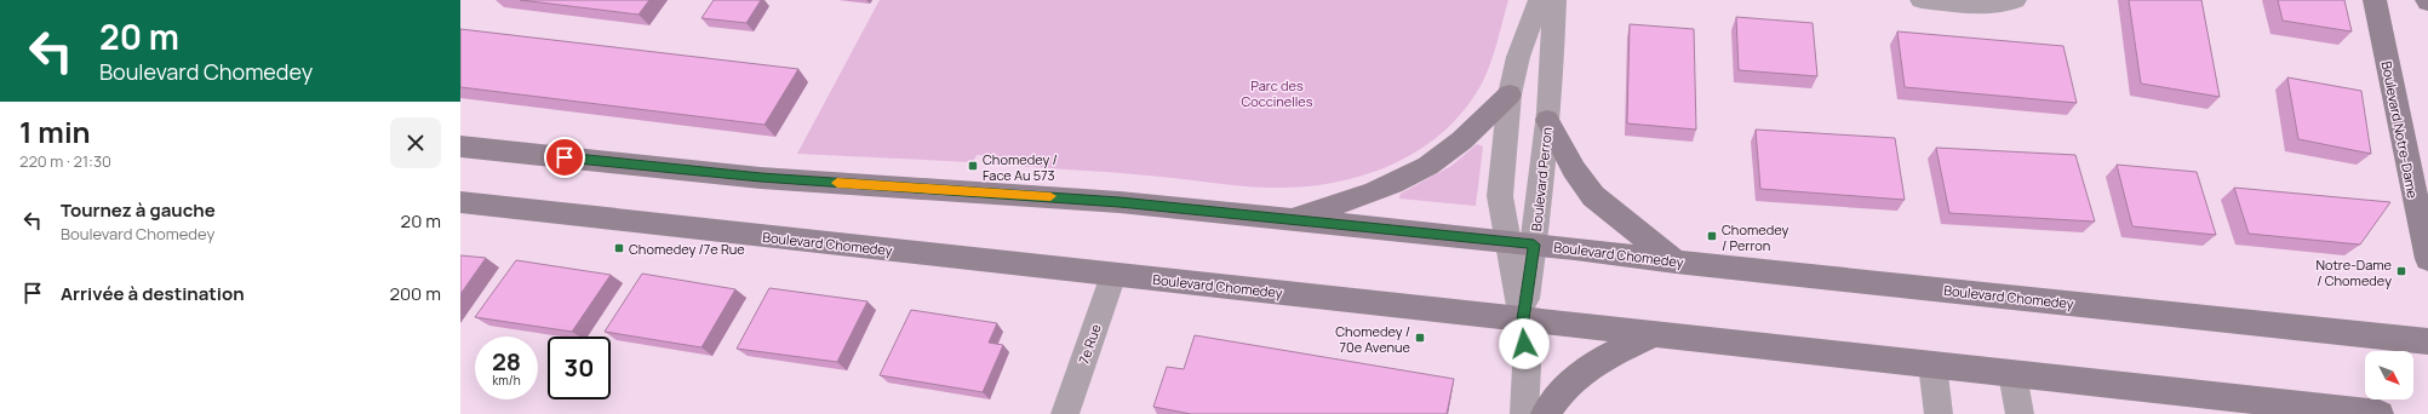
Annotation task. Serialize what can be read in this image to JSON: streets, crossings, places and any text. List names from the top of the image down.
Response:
{
  "streets": {
    "street": [
      "Boulevard Notre-Dame",
      "Boulevard Perron",
      "Boulevard Chomedey",
      "7e Rue"
    ]
  },
  "crossings": [
    ["Boulevard Perron", "Boulevard Chomedey"],
    ["Boulevard Chomedey", "7e Rue"]
  ],
  "parks": ["Parc des Coccinelles"],
  "places": {
    "transit": [
      "Chomedey / Face Au 573",
      "Chomedey / Perron",
      "Chomedey /7e Rue",
      "Notre-Dame / Chomedey",
      "Chomedey / 70e Avenue"
    ]
  },
  "north": "bottom right",
  "page": {
    "turn": ["20 m", "Boulevard Chomedey"],
    "heading": ["1 min", "220 m · 21:30"],
    "list": [
      {
        "name": "Tournez à gauche",
        "note": "Boulevard Chomedey",
        "value": "20 m"
      },
      {
        "name": "Arrivée à destination",
        "value": "200 m"
      }
    ],
    "speed": "28 km/h",
    "limit": "30"
  }
}
